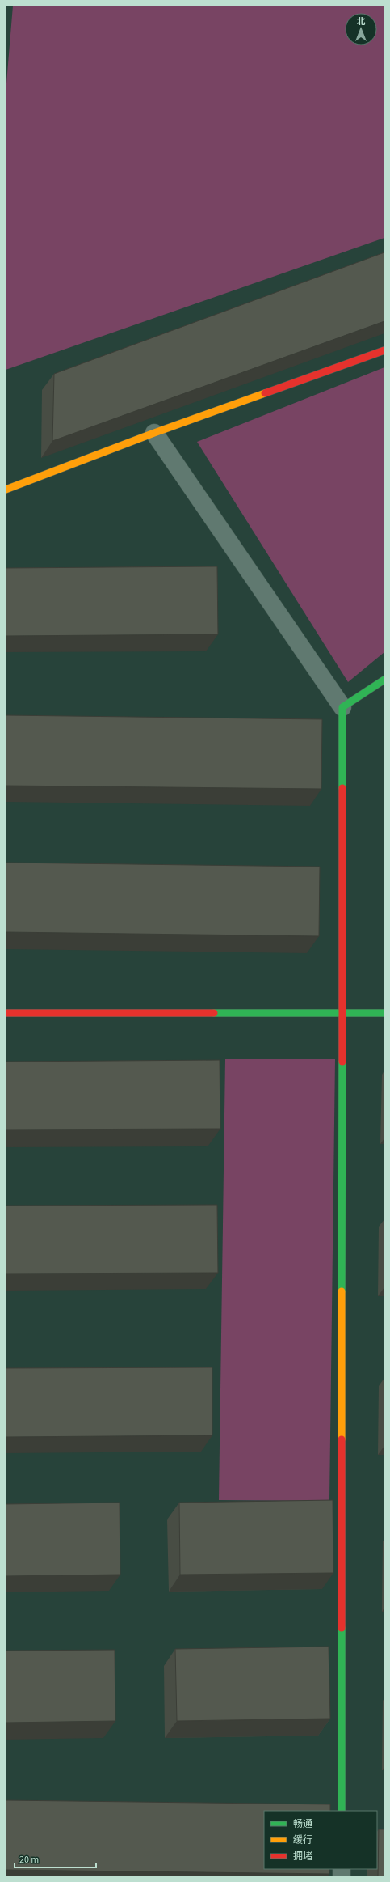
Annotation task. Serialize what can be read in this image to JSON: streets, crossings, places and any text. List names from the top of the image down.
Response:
{
  "legend": ["畅通", "缓行", "拥堵"],
  "scale_bar": "20 m",
  "north": "top"
}
